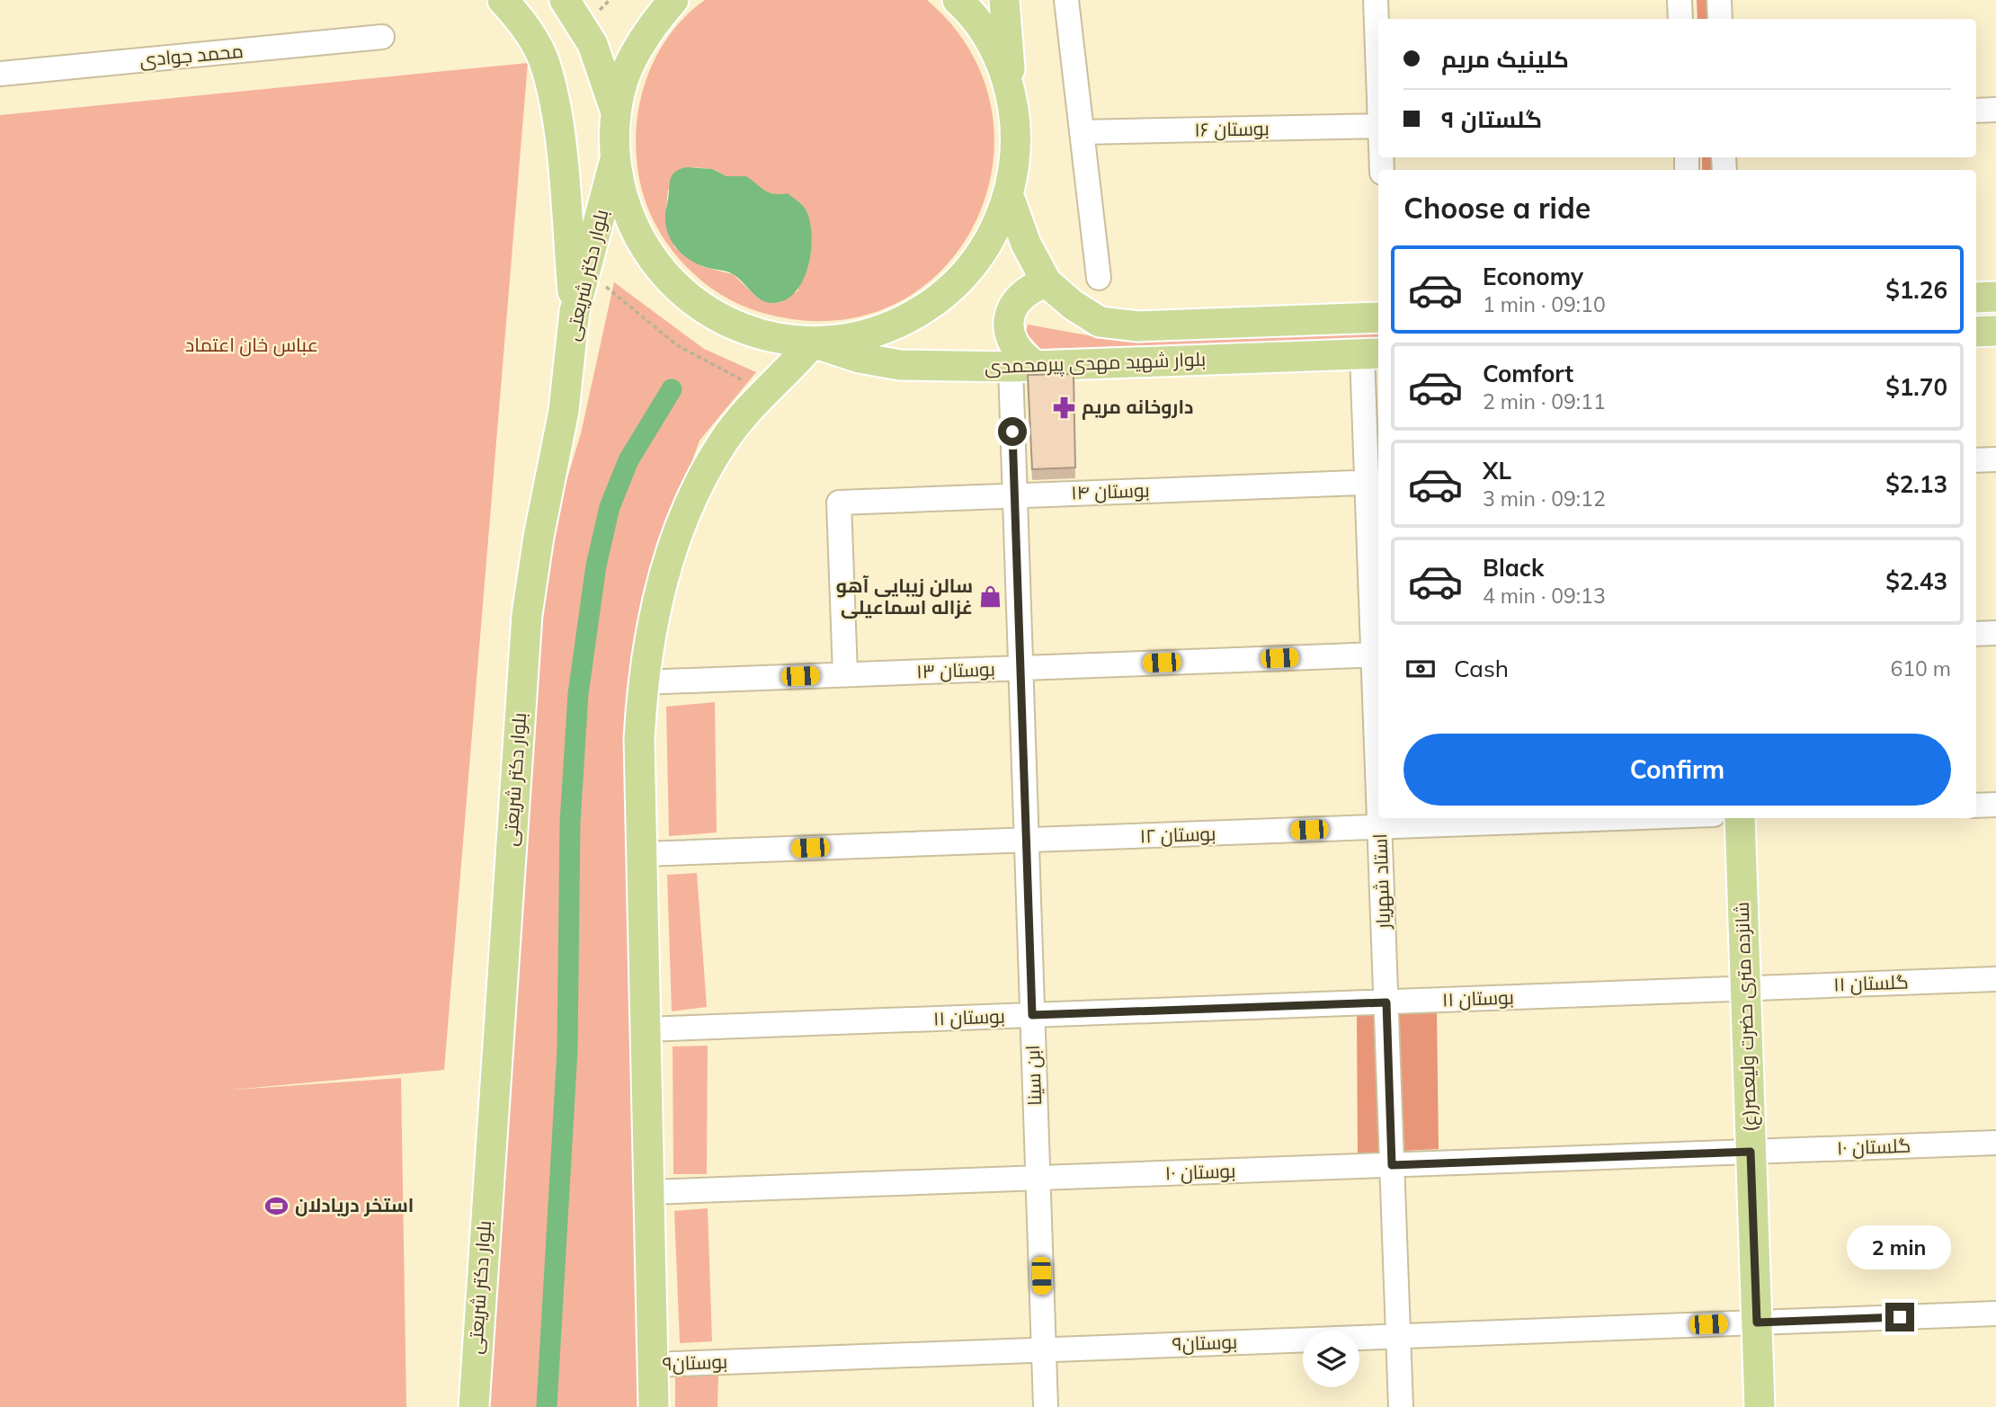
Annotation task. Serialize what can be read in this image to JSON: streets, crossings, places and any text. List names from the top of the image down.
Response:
{
  "streets": {
    "main road": ["بلوار دکتر شریعتی", "بلوار شهید مهدی پیرمحمدی", "شانزده متری حضرت ولیعصر(ع)"],
    "street": [
      "محمد جوادی",
      "بوستان ۱۶",
      "بوستان ۱۴",
      "بوستان ۱۳",
      "بوستان ۱۲",
      "استاد شهریار",
      "گلستان ۱۱",
      "بوستان ۱۱",
      "ابن سینا",
      "گلستان ۱۰",
      "بوستان ۱۰",
      "بوستان۹"
    ]
  },
  "crossings": [
    ["بلوار شهید مهدی پیرمحمدی", "استاد شهریار"],
    ["بلوار شهید مهدی پیرمحمدی", "ابن سینا"],
    ["بوستان ۱۴", "بوستان ۱۳"],
    ["بوستان ۱۴", "استاد شهریار"],
    ["بوستان ۱۴", "ابن سینا"],
    ["بوستان ۱۳", "استاد شهریار"],
    ["بوستان ۱۳", "ابن سینا"],
    ["بوستان ۱۲", "استاد شهریار"],
    ["بوستان ۱۲", "ابن سینا"],
    ["استاد شهریار", "بوستان ۱۱"],
    ["استاد شهریار", "بوستان ۱۰"],
    ["استاد شهریار", "بوستان۹"],
    ["گلستان ۱۱", "بوستان ۱۱"],
    ["گلستان ۱۱", "شانزده متری حضرت ولیعصر(ع)"],
    ["بوستان ۱۱", "شانزده متری حضرت ولیعصر(ع)"],
    ["بوستان ۱۱", "ابن سینا"],
    ["شانزده متری حضرت ولیعصر(ع)", "گلستان ۱۰"],
    ["شانزده متری حضرت ولیعصر(ع)", "بوستان ۱۰"],
    ["شانزده متری حضرت ولیعصر(ع)", "بوستان۹"],
    ["ابن سینا", "بوستان ۱۰"],
    ["ابن سینا", "بوستان۹"],
    ["گلستان ۱۰", "بوستان ۱۰"]
  ],
  "parks": ["عباس خان اعتماد"],
  "places": {
    "pharmacy": ["داروخانه مریم"],
    "shop": ["سالن زیبایی آهو غزاله اسماعیلی"],
    "sports": ["استخر دریادلان"]
  },
  "page": {
    "banner": ["کلینیک مریم", "گلستان ۹"],
    "heading": "Choose a ride",
    "list": [
      {
        "name": "Economy",
        "note": "1 min · 09:10",
        "value": "$1.26"
      },
      {
        "name": "Comfort",
        "note": "2 min · 09:11",
        "value": "$1.70"
      },
      {
        "name": "XL",
        "note": "3 min · 09:12",
        "value": "$2.13"
      },
      {
        "name": "Black",
        "note": "4 min · 09:13",
        "value": "$2.43"
      }
    ],
    "pay": ["Cash", "610 m"],
    "buttons": "Confirm",
    "bubble": "2 min"
  }
}
